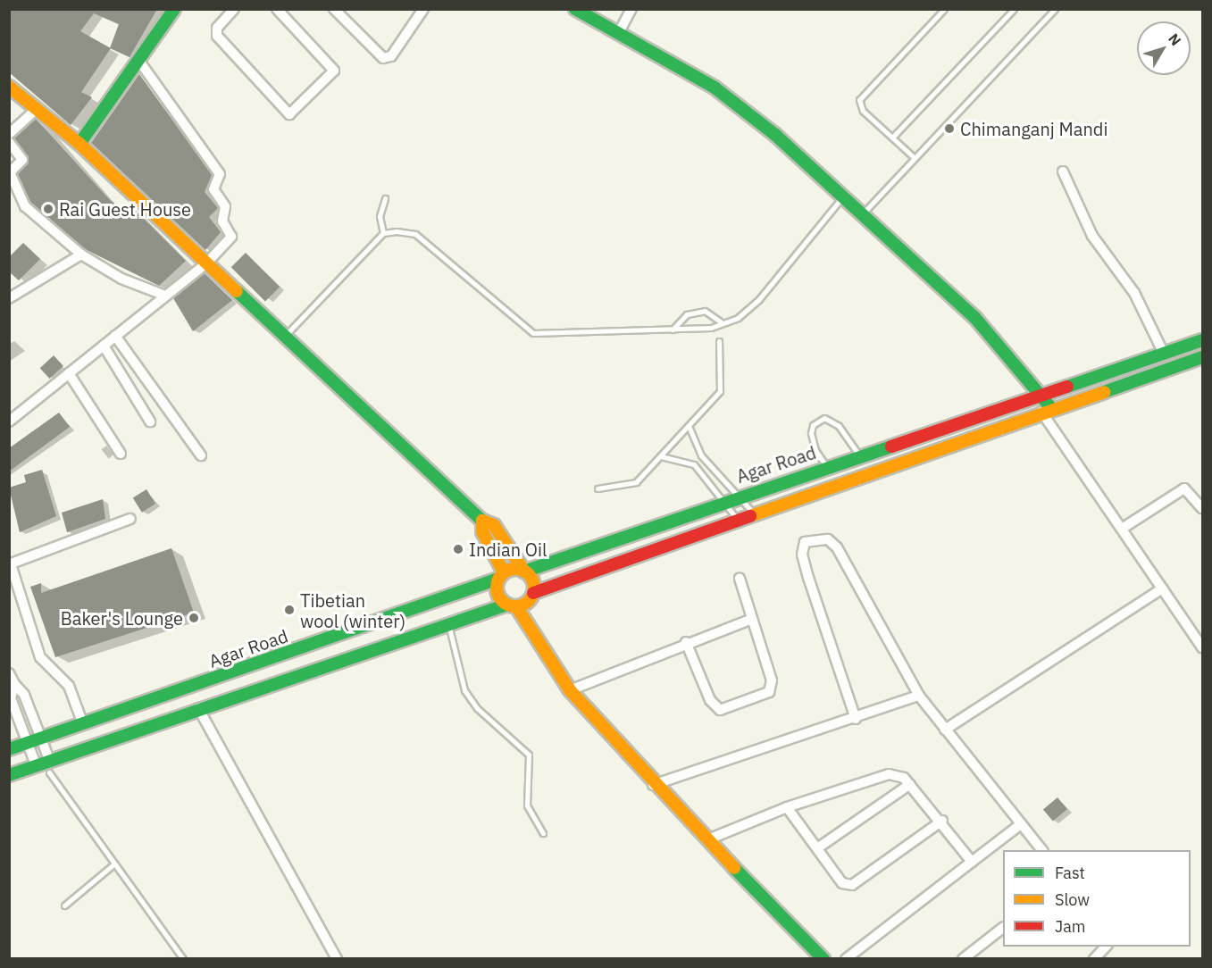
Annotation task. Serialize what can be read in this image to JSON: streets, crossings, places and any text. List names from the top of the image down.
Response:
{
  "streets": {
    "main road": ["Agar Road"]
  },
  "places": [
    "Chimanganj Mandi",
    "Rai Guest House",
    "Indian Oil",
    "Tibetian wool (winter)",
    "Baker's Lounge"
  ],
  "legend": ["Fast", "Slow", "Jam"],
  "north": "top right"
}
